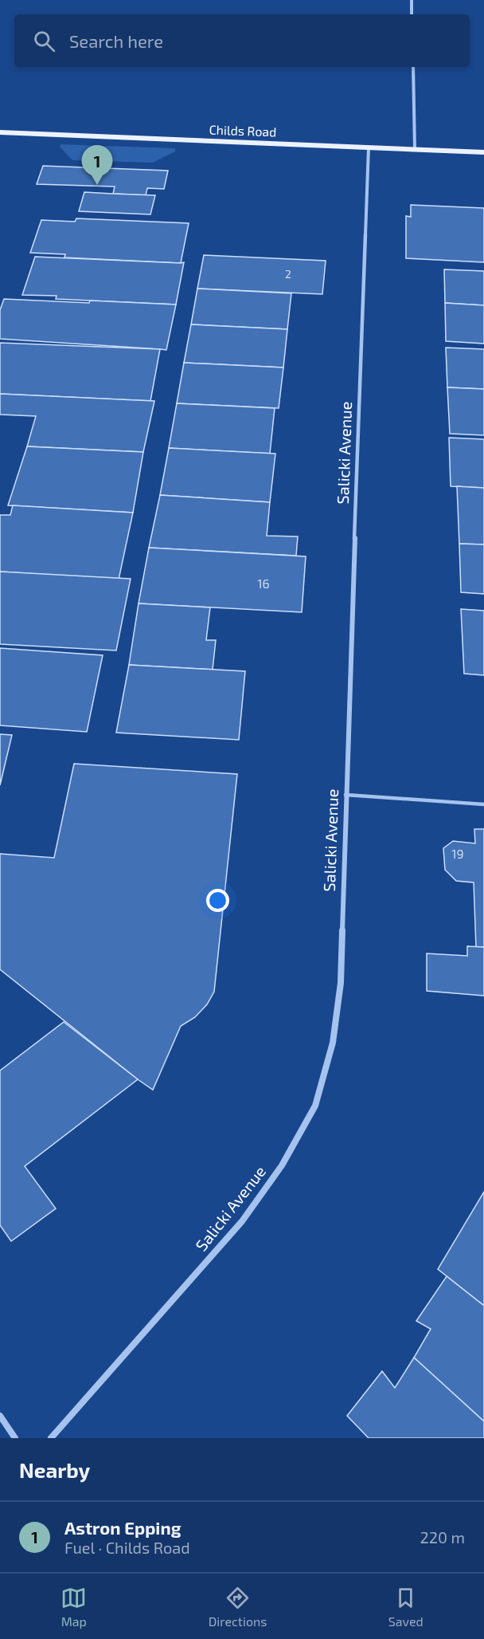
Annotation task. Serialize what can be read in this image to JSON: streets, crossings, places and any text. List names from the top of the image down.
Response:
{
  "streets": {
    "main road": ["Childs Road"],
    "street": ["Salicki Avenue"]
  },
  "crossings": [
    ["Childs Road", "Salicki Avenue"]
  ],
  "house_numbers": ["2", "16", "19"],
  "page": {
    "search": "Search here",
    "pins": "1",
    "heading": "Nearby",
    "list": [
      {
        "mark": "1",
        "name": "Astron Epping",
        "note": "Fuel · Childs Road",
        "value": "220 m"
      }
    ],
    "nav": ["Map", "Directions", "Saved"]
  }
}
